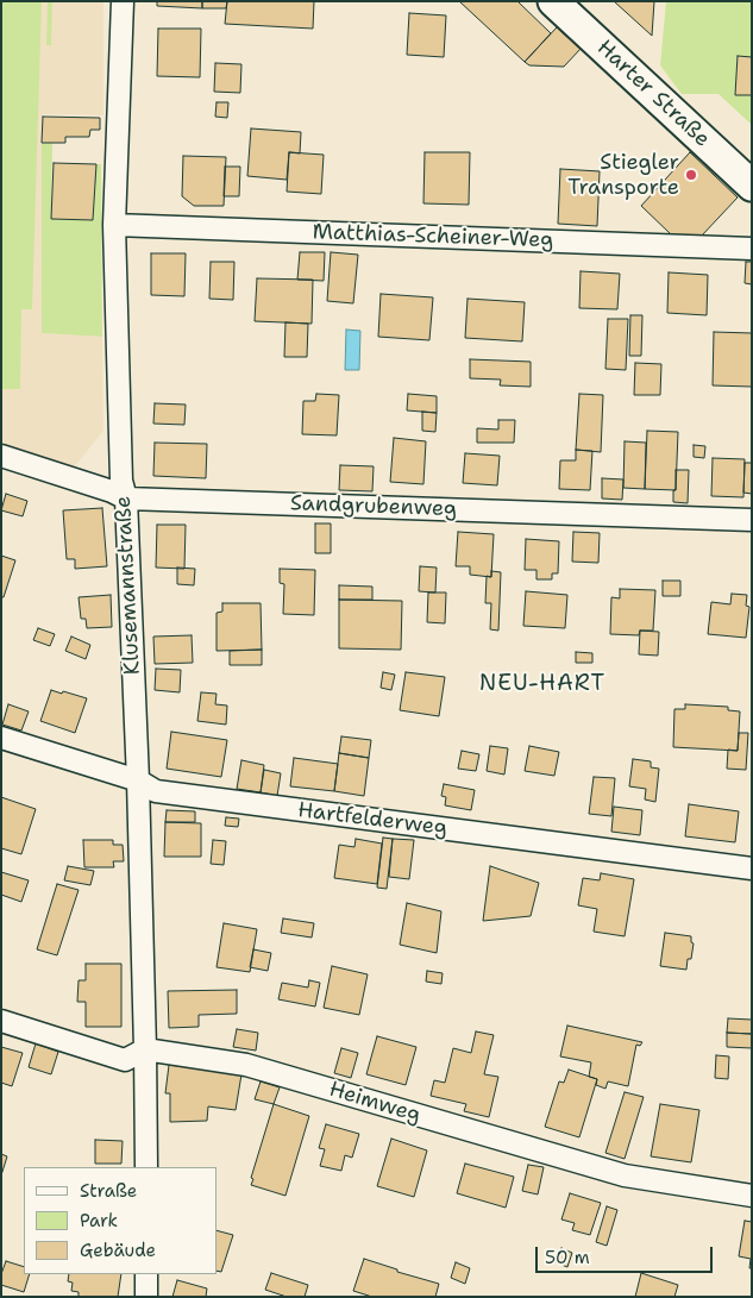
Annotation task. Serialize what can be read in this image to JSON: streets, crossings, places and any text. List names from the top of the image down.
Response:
{
  "streets": {
    "main road": ["Harter Straße"],
    "street": [
      "Matthias-Scheiner-Weg",
      "Sandgrubenweg",
      "Klusemannstraße",
      "Hartfelderweg",
      "Heimweg"
    ]
  },
  "crossings": [
    ["Matthias-Scheiner-Weg", "Klusemannstraße"],
    ["Sandgrubenweg", "Klusemannstraße"],
    ["Klusemannstraße", "Hartfelderweg"],
    ["Klusemannstraße", "Heimweg"]
  ],
  "districts": ["NEU-HART"],
  "places": ["Stiegler Transporte"],
  "legend": ["Straße", "Park", "Gebäude"],
  "scale_bar": "50 m"
}
